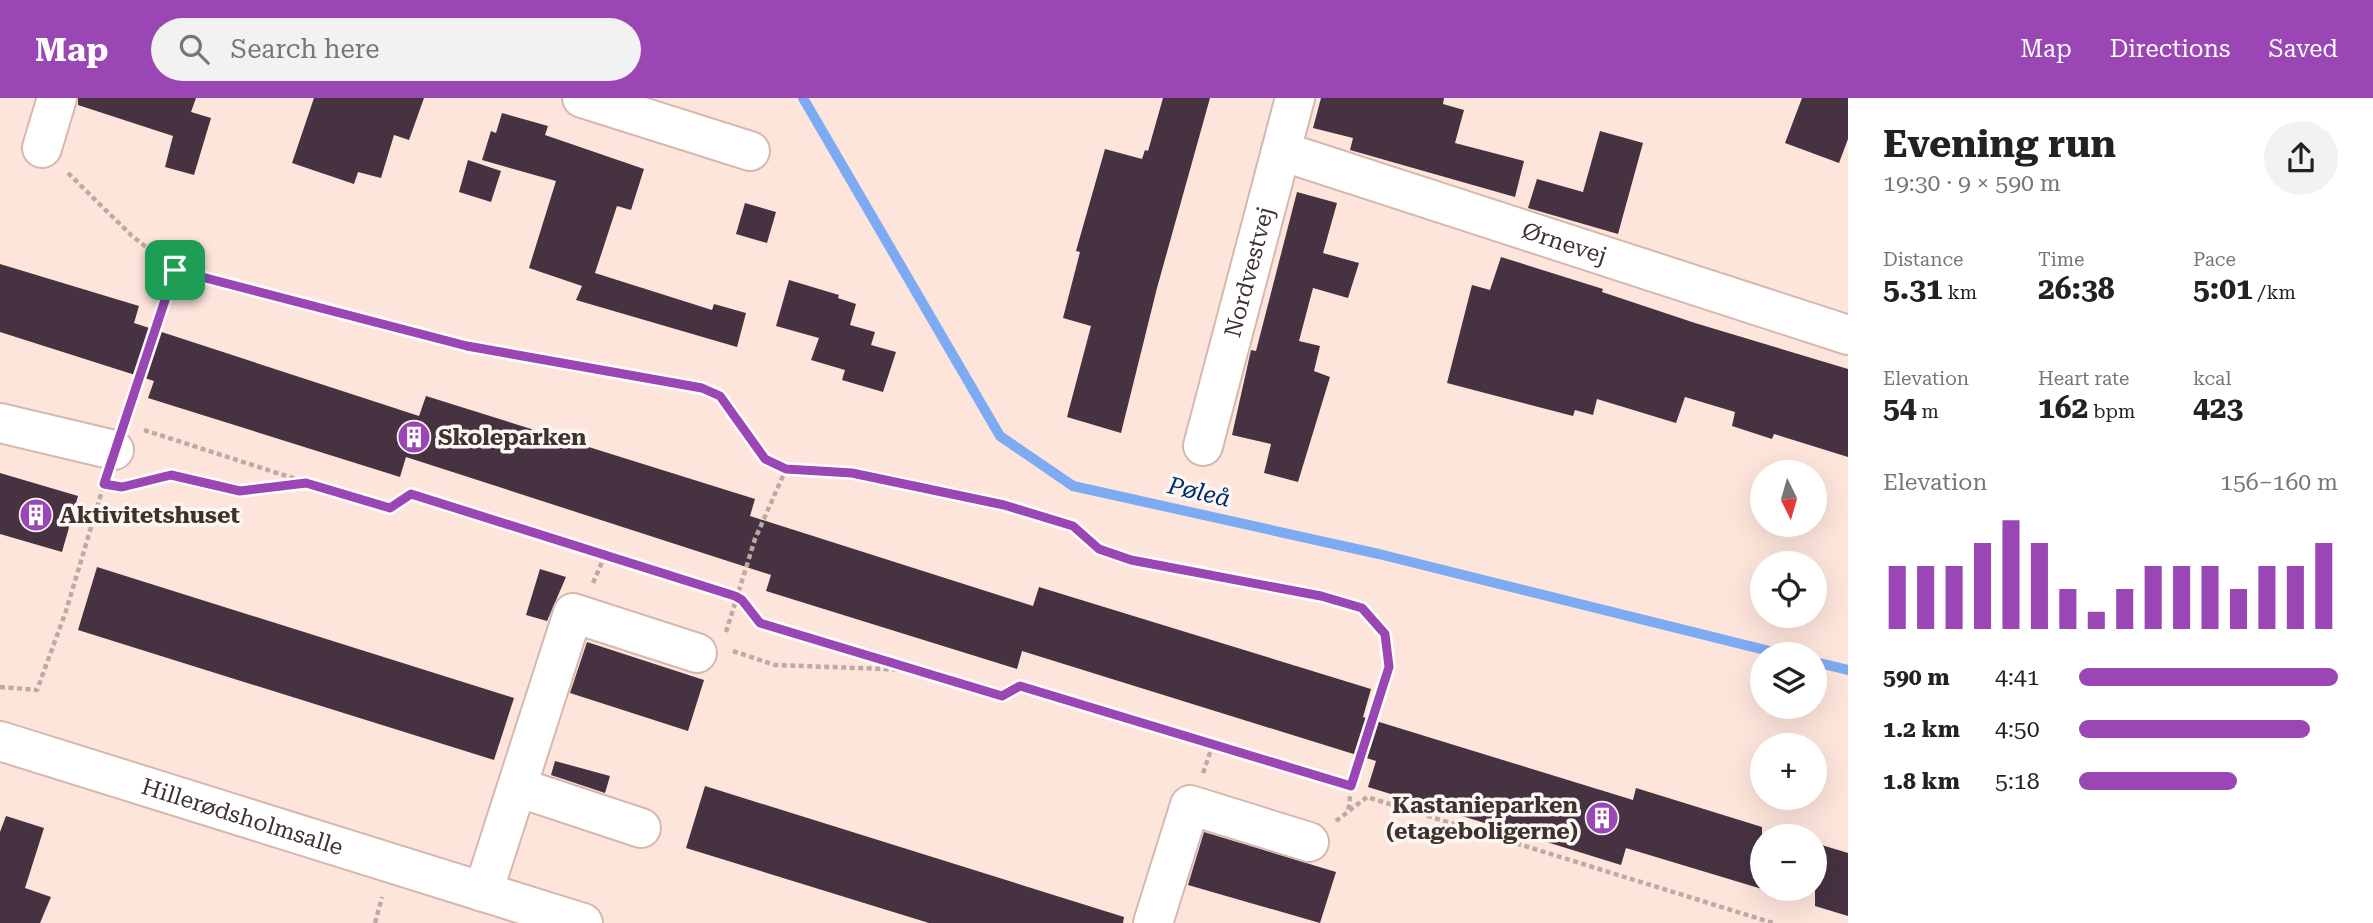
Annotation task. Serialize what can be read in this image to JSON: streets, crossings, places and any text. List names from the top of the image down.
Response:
{
  "streets": {
    "street": ["Ørnevej", "Nordvestvej", "Hillerødsholmsalle"]
  },
  "crossings": [
    ["Ørnevej", "Nordvestvej"]
  ],
  "water": ["Pøleå"],
  "places": {
    "building": ["Skoleparken", "Aktivitetshuset", "Kastanieparken (etageboligerne)"]
  },
  "north": "bottom",
  "page": {
    "header": "Map",
    "search": "Search here",
    "nav": ["Map", "Directions", "Saved"],
    "heading": ["Evening run", "19:30 · 9 × 590 m"],
    "stats": [
      ["Distance", "5.31 km"],
      ["Time", "26:38"],
      ["Pace", "5:01 /km"],
      ["Elevation", "54 m"],
      ["Heart rate", "162 bpm"],
      ["kcal", "423"]
    ],
    "chart": ["Elevation", "156–160 m"],
    "map_buttons": ["+", "−"],
    "list": [
      {
        "name": "590 m",
        "note": "4:41"
      },
      {
        "name": "1.2 km",
        "note": "4:50"
      },
      {
        "name": "1.8 km",
        "note": "5:18"
      }
    ]
  }
}
